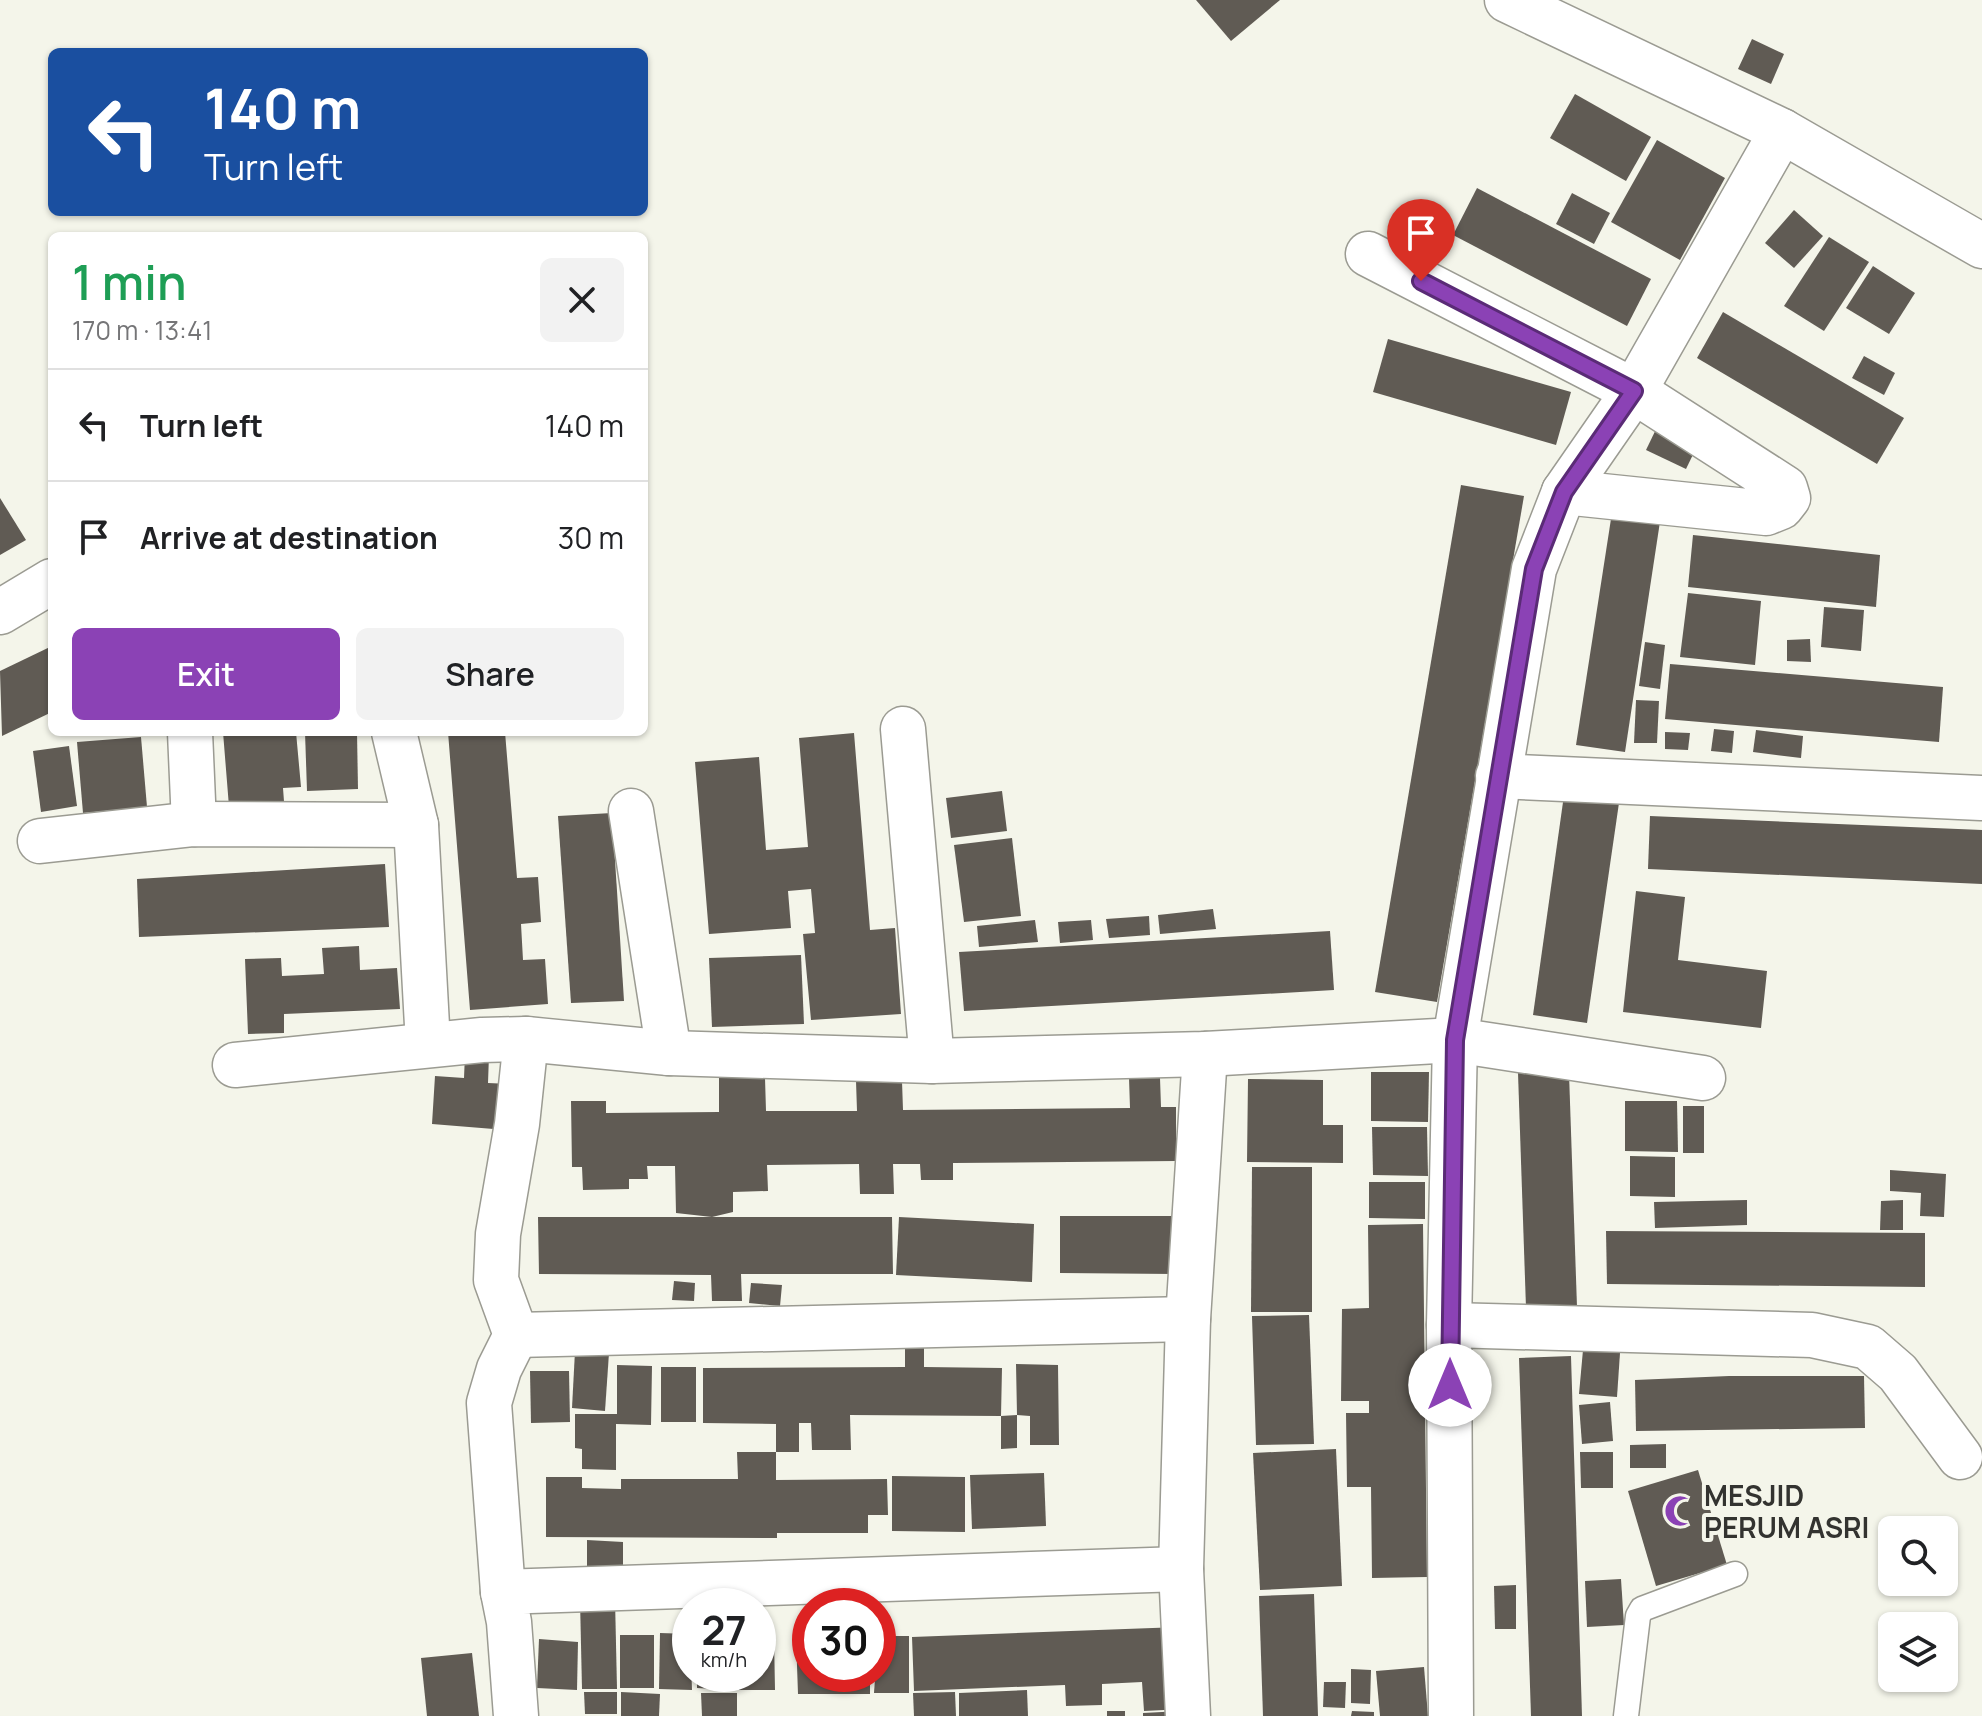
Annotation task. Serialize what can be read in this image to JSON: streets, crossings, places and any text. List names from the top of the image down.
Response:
{
  "places": {
    "mosque": ["MESJID PERUM ASRI"]
  },
  "page": {
    "turn": ["140 m", "Turn left"],
    "heading": ["1 min", "170 m · 13:41"],
    "list": [
      {
        "name": "Turn left",
        "value": "140 m"
      },
      {
        "name": "Arrive at destination",
        "value": "30 m"
      }
    ],
    "buttons": ["Exit", "Share"],
    "speed": "27 km/h",
    "limit": "30"
  }
}
